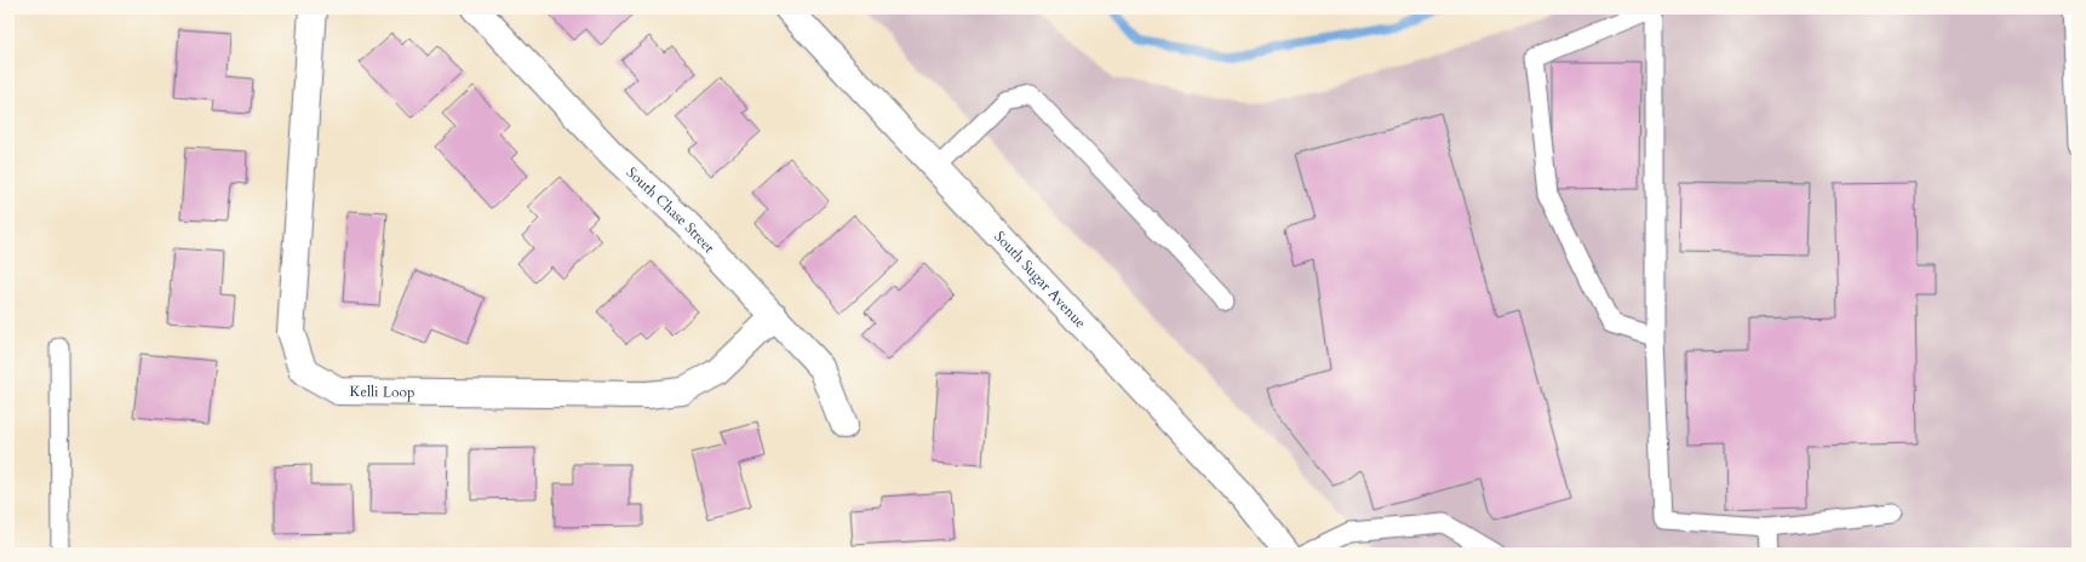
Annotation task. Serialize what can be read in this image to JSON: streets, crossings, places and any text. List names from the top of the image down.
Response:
{
  "streets": {
    "street": ["South Chase Street", "South Sugar Avenue", "Kelli Loop"]
  },
  "crossings": [
    ["South Chase Street", "Kelli Loop"]
  ]
}
